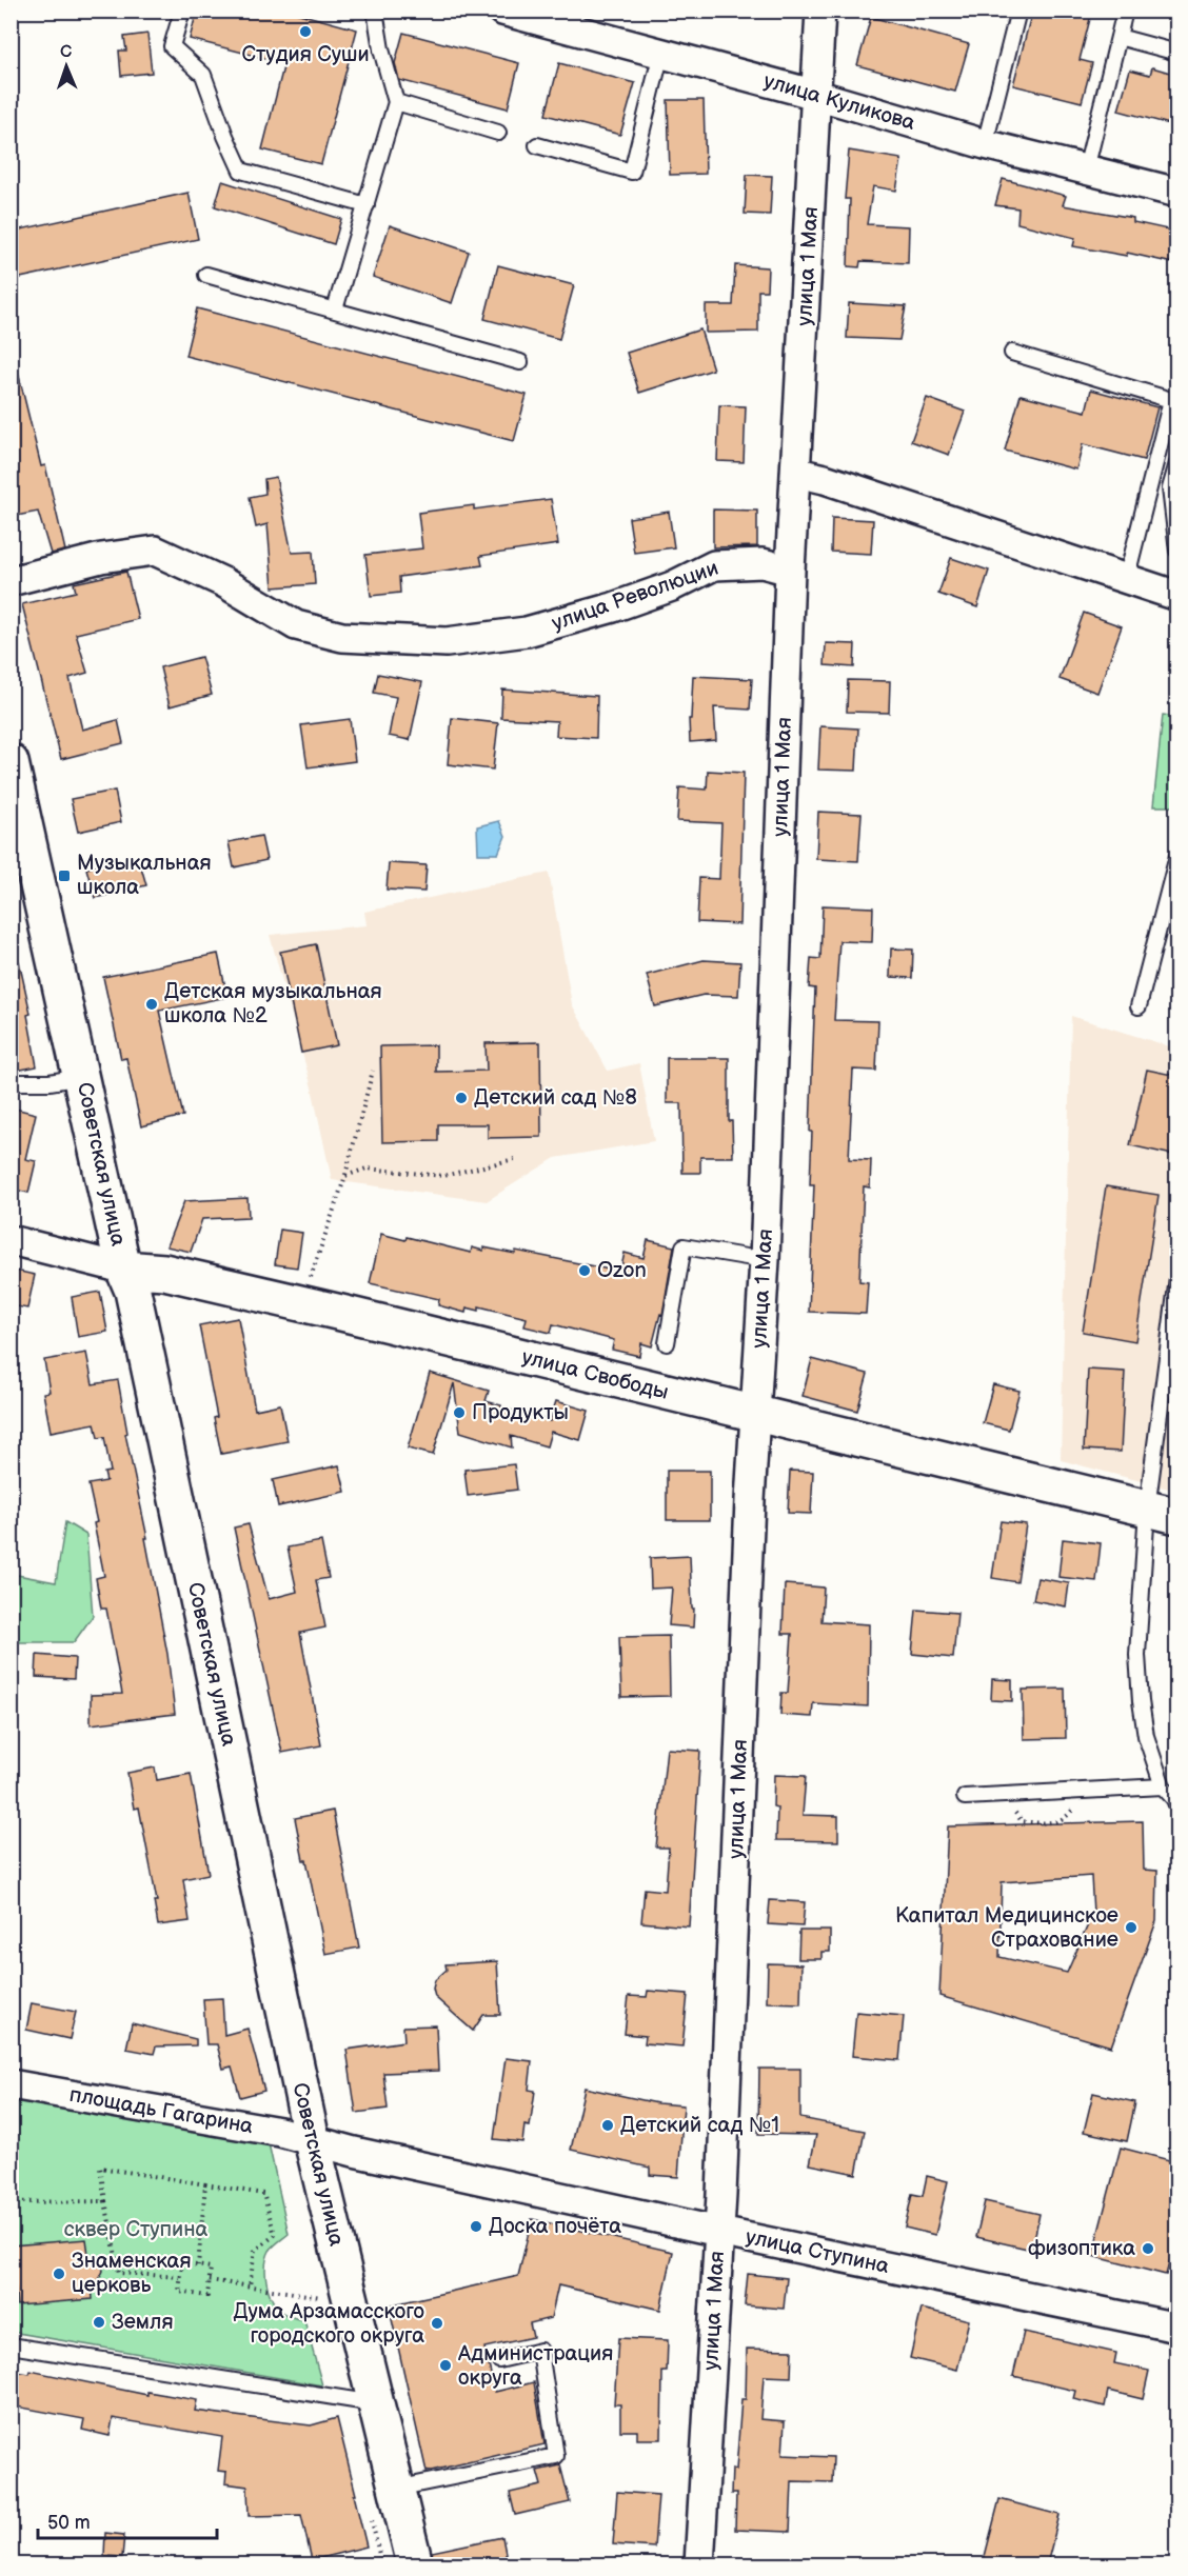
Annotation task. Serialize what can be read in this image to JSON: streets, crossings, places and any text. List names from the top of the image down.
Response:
{
  "streets": {
    "street": [
      "улица Куликова",
      "улица 1 Мая",
      "улица Революции",
      "Советская улица",
      "улица Свободы",
      "площадь Гагарина",
      "улица Ступина"
    ]
  },
  "crossings": [
    ["улица Куликова", "улица 1 Мая"],
    ["улица 1 Мая", "улица Революции"],
    ["улица 1 Мая", "улица Свободы"],
    ["улица 1 Мая", "улица Ступина"],
    ["Советская улица", "улица Свободы"],
    ["Советская улица", "площадь Гагарина"],
    ["Советская улица", "улица Ступина"],
    ["площадь Гагарина", "улица Ступина"]
  ],
  "parks": ["сквер Ступина"],
  "places": {
    "other": [
      "Студия Суши",
      "Детская музыкальная школа №2",
      "Детский сад №8",
      "Ozon",
      "Продукты",
      "Капитал Медицинское Страхование",
      "Детский сад №1",
      "Доска почёта",
      "физоптика",
      "Знаменская церковь",
      "Земля",
      "Дума Арзамасского городского округа",
      "Администрация округа"
    ],
    "transit": ["Музыкальная школа"]
  },
  "scale_bar": "50 m",
  "north": "top"
}
